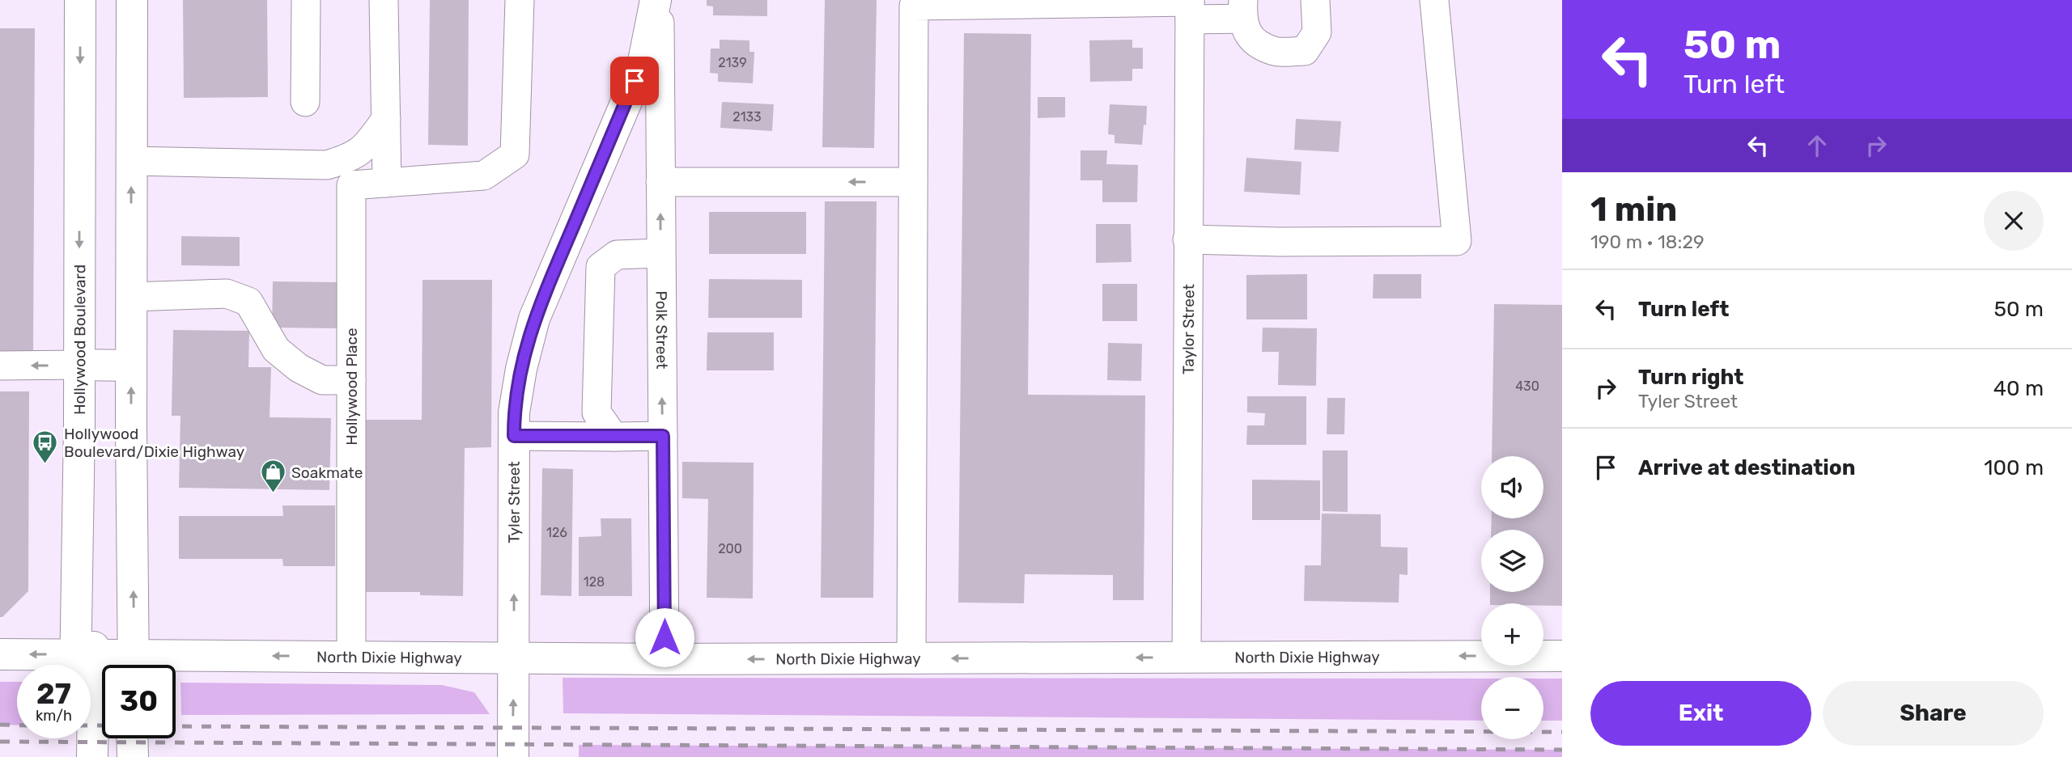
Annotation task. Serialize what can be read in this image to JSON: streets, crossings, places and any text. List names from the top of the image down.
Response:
{
  "streets": {
    "main road": ["Hollywood Boulevard", "Tyler Street", "North Dixie Highway"],
    "street": ["Taylor Street", "Polk Street", "Hollywood Place"]
  },
  "crossings": [
    ["Taylor Street", "North Dixie Highway"],
    ["Polk Street", "Tyler Street"],
    ["Polk Street", "North Dixie Highway"],
    ["Hollywood Boulevard", "North Dixie Highway"],
    ["Hollywood Place", "North Dixie Highway"],
    ["Tyler Street", "North Dixie Highway"]
  ],
  "one_way": ["Tyler Street", "North Dixie Highway"],
  "places": {
    "bus stop": ["Hollywood Boulevard/Dixie Highway"],
    "shop": ["Soakmate"]
  },
  "house_numbers": [
    "2139",
    "2133",
    "430",
    "126",
    "200",
    "128"
  ],
  "page": {
    "turn": ["50 m", "Turn left"],
    "heading": ["1 min", "190 m · 18:29"],
    "list": [
      {
        "name": "Turn left",
        "value": "50 m"
      },
      {
        "name": "Turn right",
        "note": "Tyler Street",
        "value": "40 m"
      },
      {
        "name": "Arrive at destination",
        "value": "100 m"
      }
    ],
    "map_buttons": ["+", "−"],
    "speed": "27 km/h",
    "limit": "30",
    "buttons": ["Exit", "Share"]
  }
}
